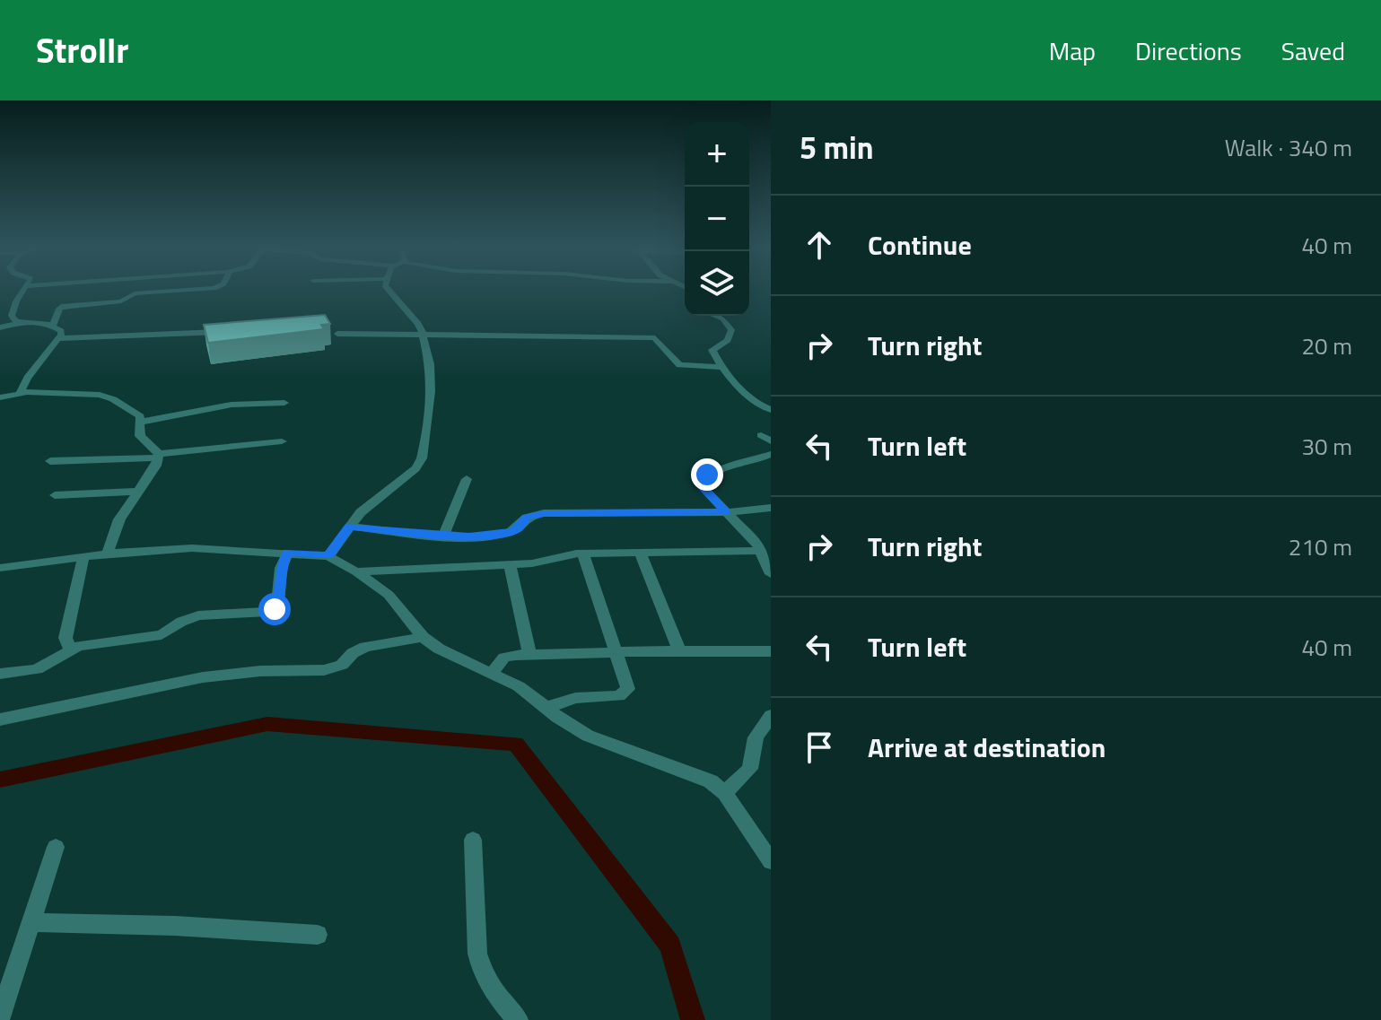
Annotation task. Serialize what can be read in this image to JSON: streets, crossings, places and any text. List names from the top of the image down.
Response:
{
  "page": {
    "header": "Strollr",
    "nav": ["Map", "Directions", "Saved"],
    "heading": ["5 min", "Walk · 340 m"],
    "map_buttons": ["+", "−"],
    "list": [
      ["Continue", "40 m"],
      ["Turn right", "20 m"],
      ["Turn left", "30 m"],
      ["Turn right", "210 m"],
      ["Turn left", "40 m"],
      "Arrive at destination"
    ]
  }
}
